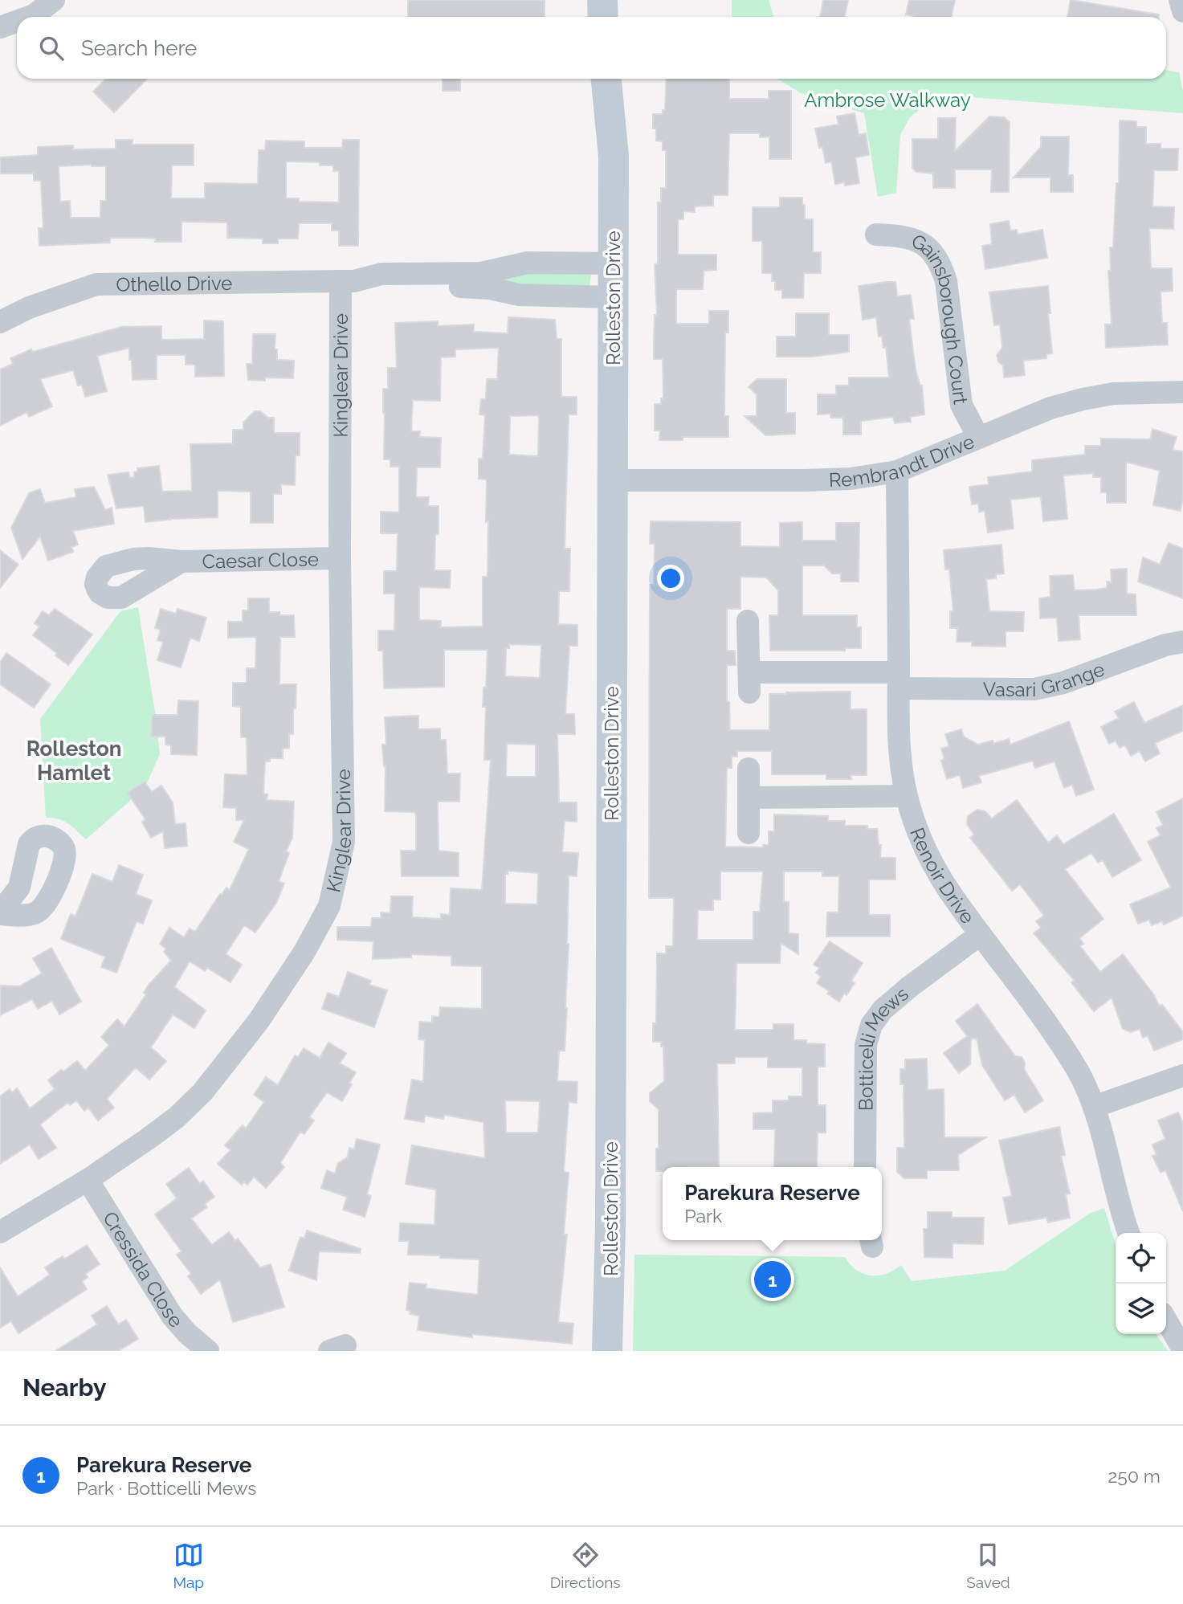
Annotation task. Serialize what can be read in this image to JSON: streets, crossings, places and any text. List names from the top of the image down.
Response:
{
  "streets": {
    "main road": ["Rolleston Drive"],
    "street": [
      "Othello Drive",
      "Gainsborough Court",
      "Kinglear Drive",
      "Rembrandt Drive",
      "Caesar Close",
      "Vasari Grange",
      "Renoir Drive",
      "Botticelli Mews",
      "Cressida Close"
    ]
  },
  "crossings": [
    ["Othello Drive", "Rolleston Drive"],
    ["Othello Drive", "Kinglear Drive"],
    ["Rolleston Drive", "Rembrandt Drive"],
    ["Gainsborough Court", "Rembrandt Drive"],
    ["Kinglear Drive", "Caesar Close"],
    ["Kinglear Drive", "Cressida Close"],
    ["Rembrandt Drive", "Renoir Drive"],
    ["Vasari Grange", "Renoir Drive"],
    ["Renoir Drive", "Botticelli Mews"]
  ],
  "districts": ["Rolleston Hamlet"],
  "parks": ["Ambrose Walkway"],
  "page": {
    "search": "Search here",
    "popup": ["Parekura Reserve", "Park"],
    "pins": "1",
    "heading": "Nearby",
    "list": [
      {
        "mark": "1",
        "name": "Parekura Reserve",
        "note": "Park · Botticelli Mews",
        "value": "250 m"
      }
    ],
    "nav": ["Map", "Directions", "Saved"]
  }
}
